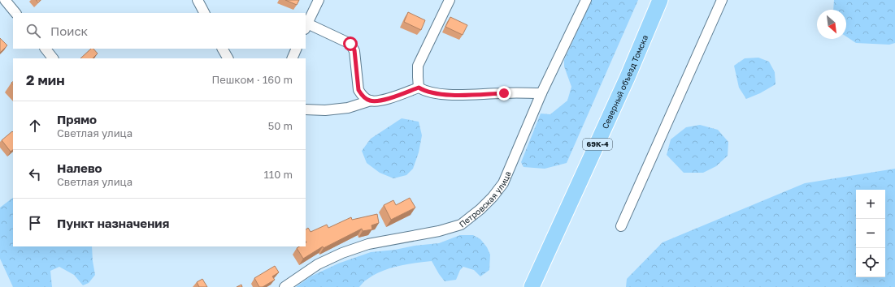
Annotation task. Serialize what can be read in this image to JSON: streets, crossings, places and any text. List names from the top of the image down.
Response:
{
  "streets": {
    "main road": ["Северный объезд Томска", "69К-4"],
    "street": ["Петровская улица"]
  },
  "north": "bottom right",
  "page": {
    "search": "Поиск",
    "heading": ["2 мин", "Пешком · 160 m"],
    "list": [
      ["Прямо", "Светлая улица", "50 m"],
      ["Налево", "Светлая улица", "110 m"],
      "Пункт назначения"
    ],
    "map_buttons": ["+", "−"]
  }
}
